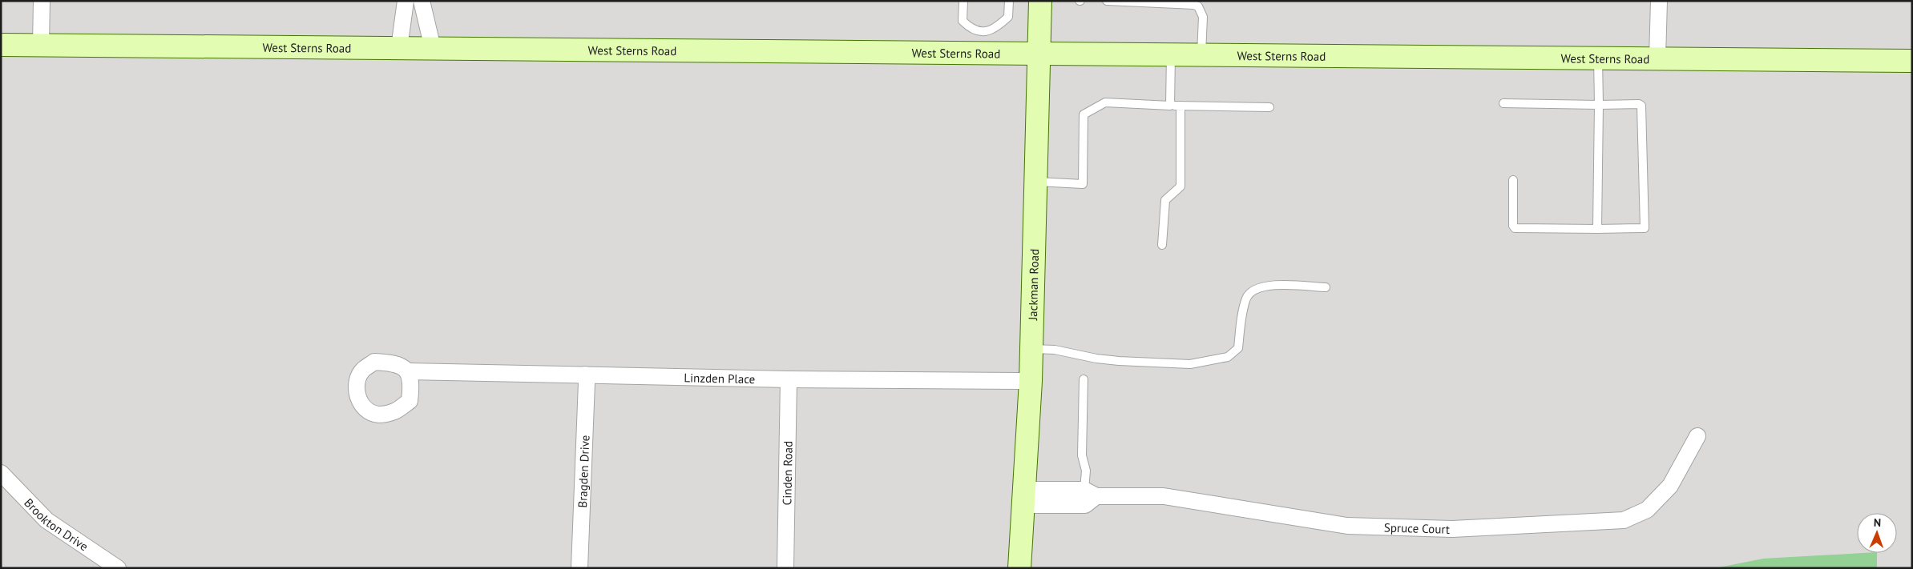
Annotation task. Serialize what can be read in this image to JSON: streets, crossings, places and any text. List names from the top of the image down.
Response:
{
  "streets": {
    "main road": ["West Sterns Road", "Jackman Road"],
    "street": [
      "Linzden Place",
      "Bragden Drive",
      "Cinden Road",
      "Brookton Drive",
      "Spruce Court"
    ]
  },
  "crossings": [
    ["West Sterns Road", "Jackman Road"],
    ["Jackman Road", "Linzden Place"],
    ["Jackman Road", "Spruce Court"],
    ["Linzden Place", "Bragden Drive"],
    ["Linzden Place", "Cinden Road"]
  ],
  "north": "top"
}
